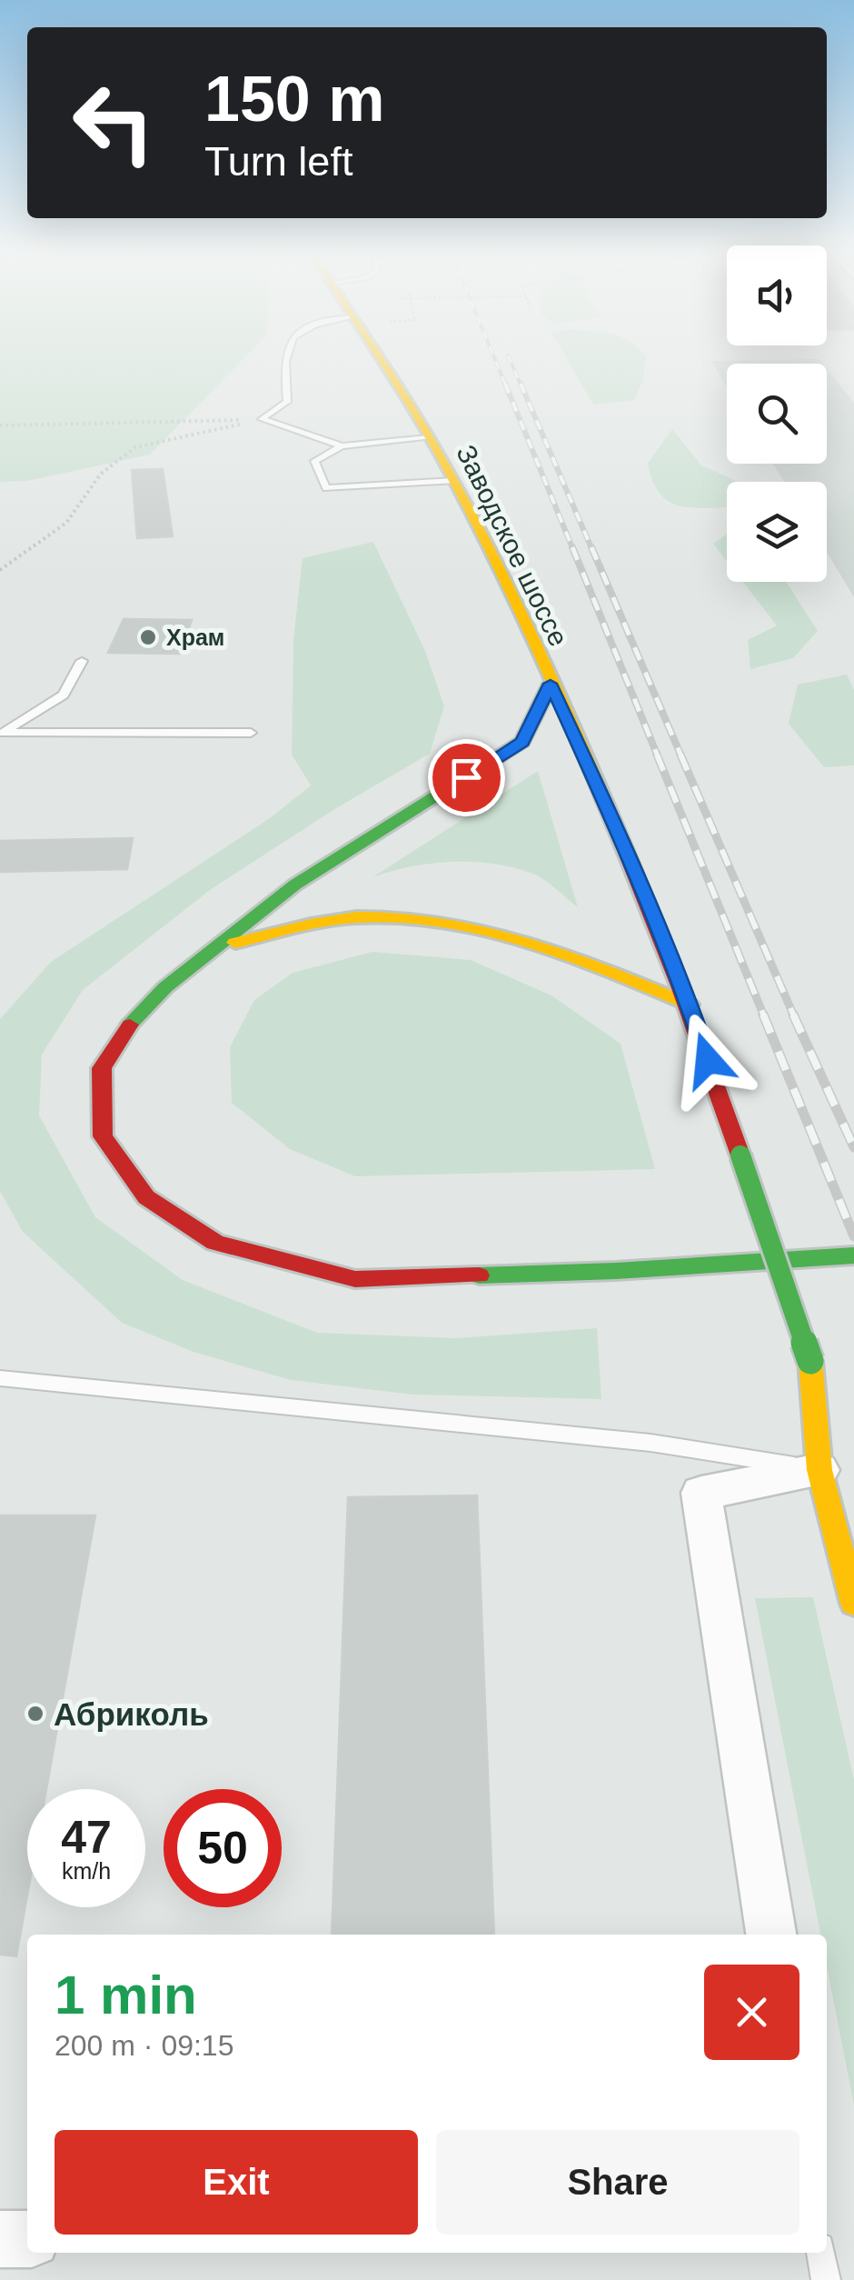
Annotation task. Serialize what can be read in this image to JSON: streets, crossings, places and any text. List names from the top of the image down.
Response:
{
  "streets": {
    "main road": ["Заводское шоссе"]
  },
  "places": ["Храм", "Абриколь"],
  "page": {
    "turn": ["150 m", "Turn left"],
    "speed": "47 km/h",
    "limit": "50",
    "heading": ["1 min", "200 m · 09:15"],
    "buttons": ["Exit", "Share"]
  }
}
